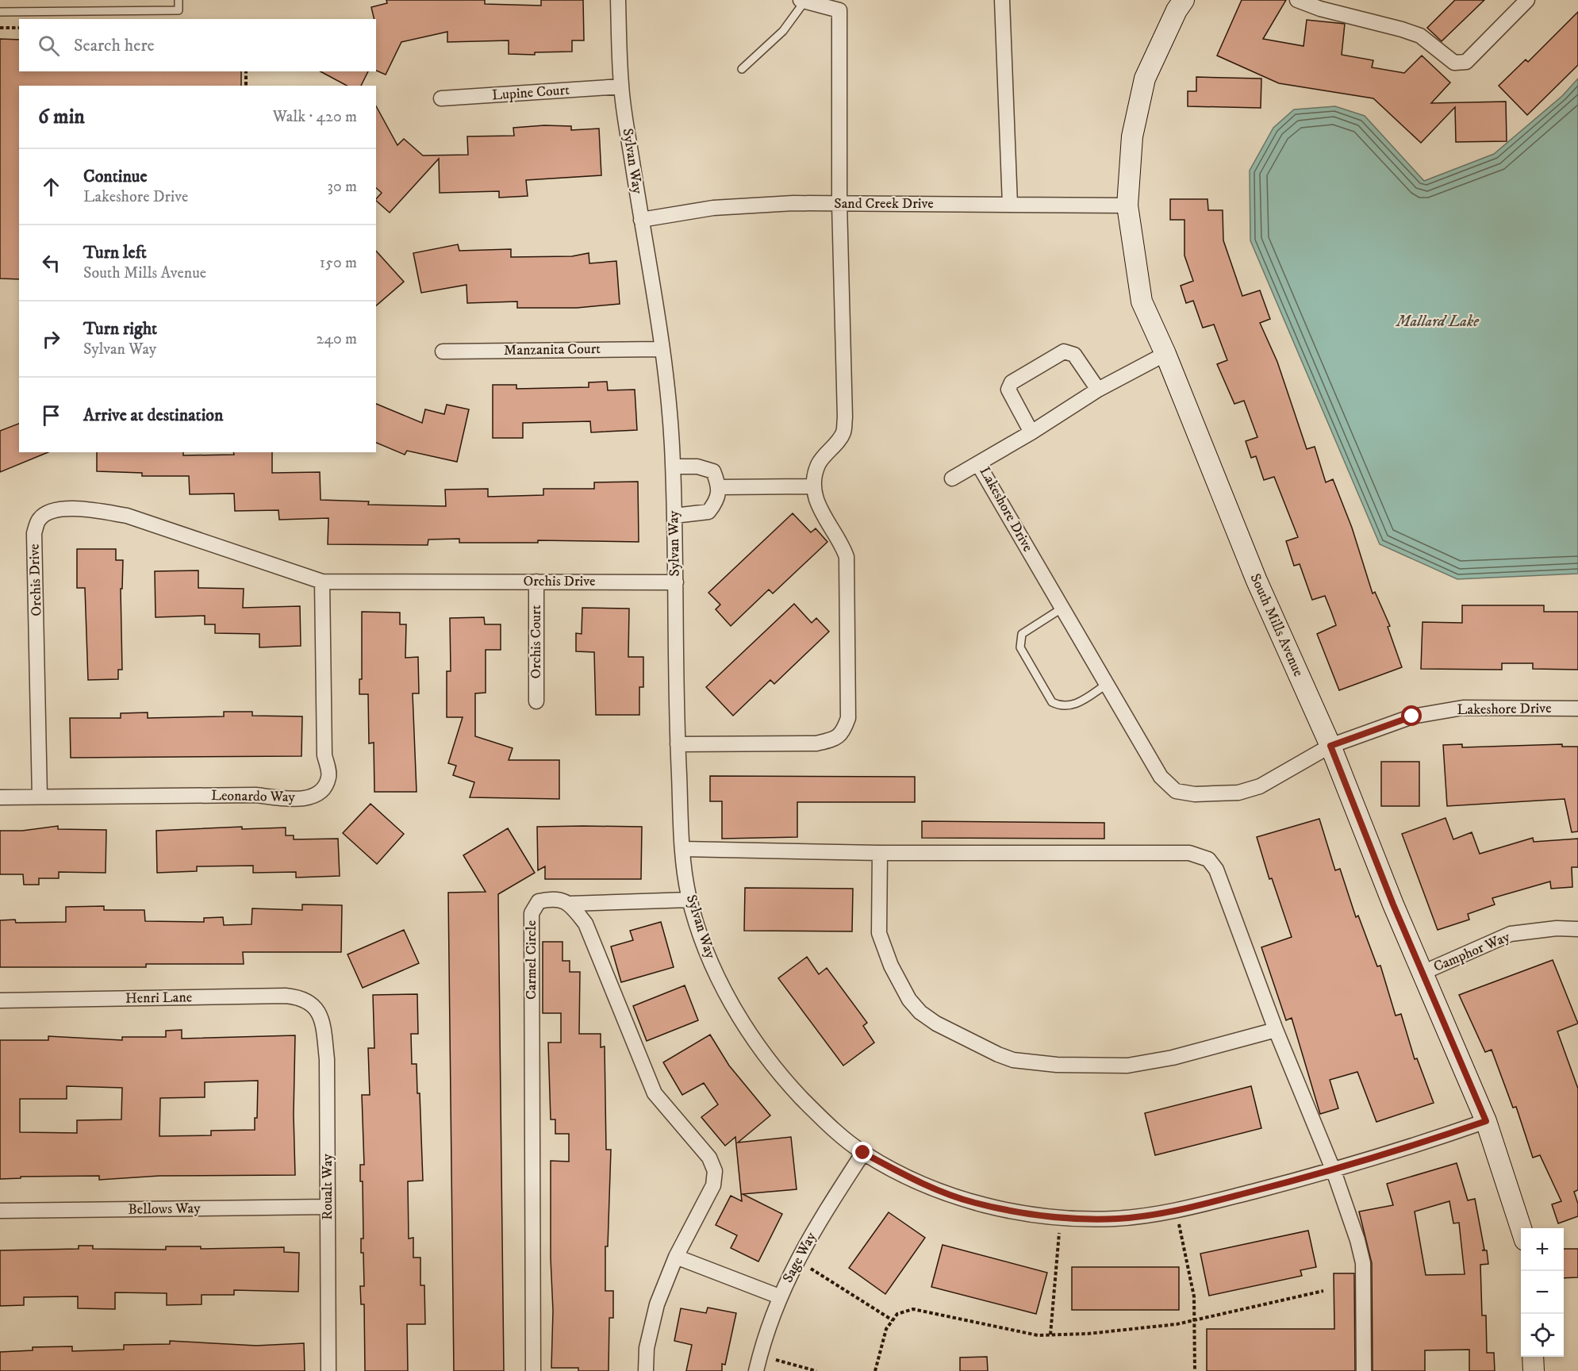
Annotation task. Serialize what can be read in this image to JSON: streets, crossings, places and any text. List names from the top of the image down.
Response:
{
  "streets": {
    "street": [
      "Lupine Court",
      "Sylvan Way",
      "Sand Creek Drive",
      "Manzanita Court",
      "Lakeshore Drive",
      "Orchis Drive",
      "South Mills Avenue",
      "Orchis Court",
      "Leonardo Way",
      "Camphor Way",
      "Carmel Circle",
      "Henri Lane",
      "Roualt Way",
      "Bellows Way",
      "Sage Way"
    ]
  },
  "crossings": [
    ["Lupine Court", "Sylvan Way"],
    ["Sylvan Way", "Sand Creek Drive"],
    ["Sylvan Way", "Manzanita Court"],
    ["Sylvan Way", "Orchis Drive"],
    ["Sylvan Way", "South Mills Avenue"],
    ["Sylvan Way", "Sage Way"],
    ["Sand Creek Drive", "South Mills Avenue"],
    ["Lakeshore Drive", "South Mills Avenue"],
    ["Orchis Drive", "Orchis Court"],
    ["Orchis Drive", "Leonardo Way"],
    ["South Mills Avenue", "Camphor Way"],
    ["Henri Lane", "Roualt Way"],
    ["Roualt Way", "Bellows Way"]
  ],
  "water": ["Mallard Lake"],
  "page": {
    "search": "Search here",
    "heading": ["6 min", "Walk · 420 m"],
    "list": [
      ["Continue", "Lakeshore Drive", "30 m"],
      ["Turn left", "South Mills Avenue", "150 m"],
      ["Turn right", "Sylvan Way", "240 m"],
      "Arrive at destination"
    ],
    "map_buttons": ["+", "−"]
  }
}
